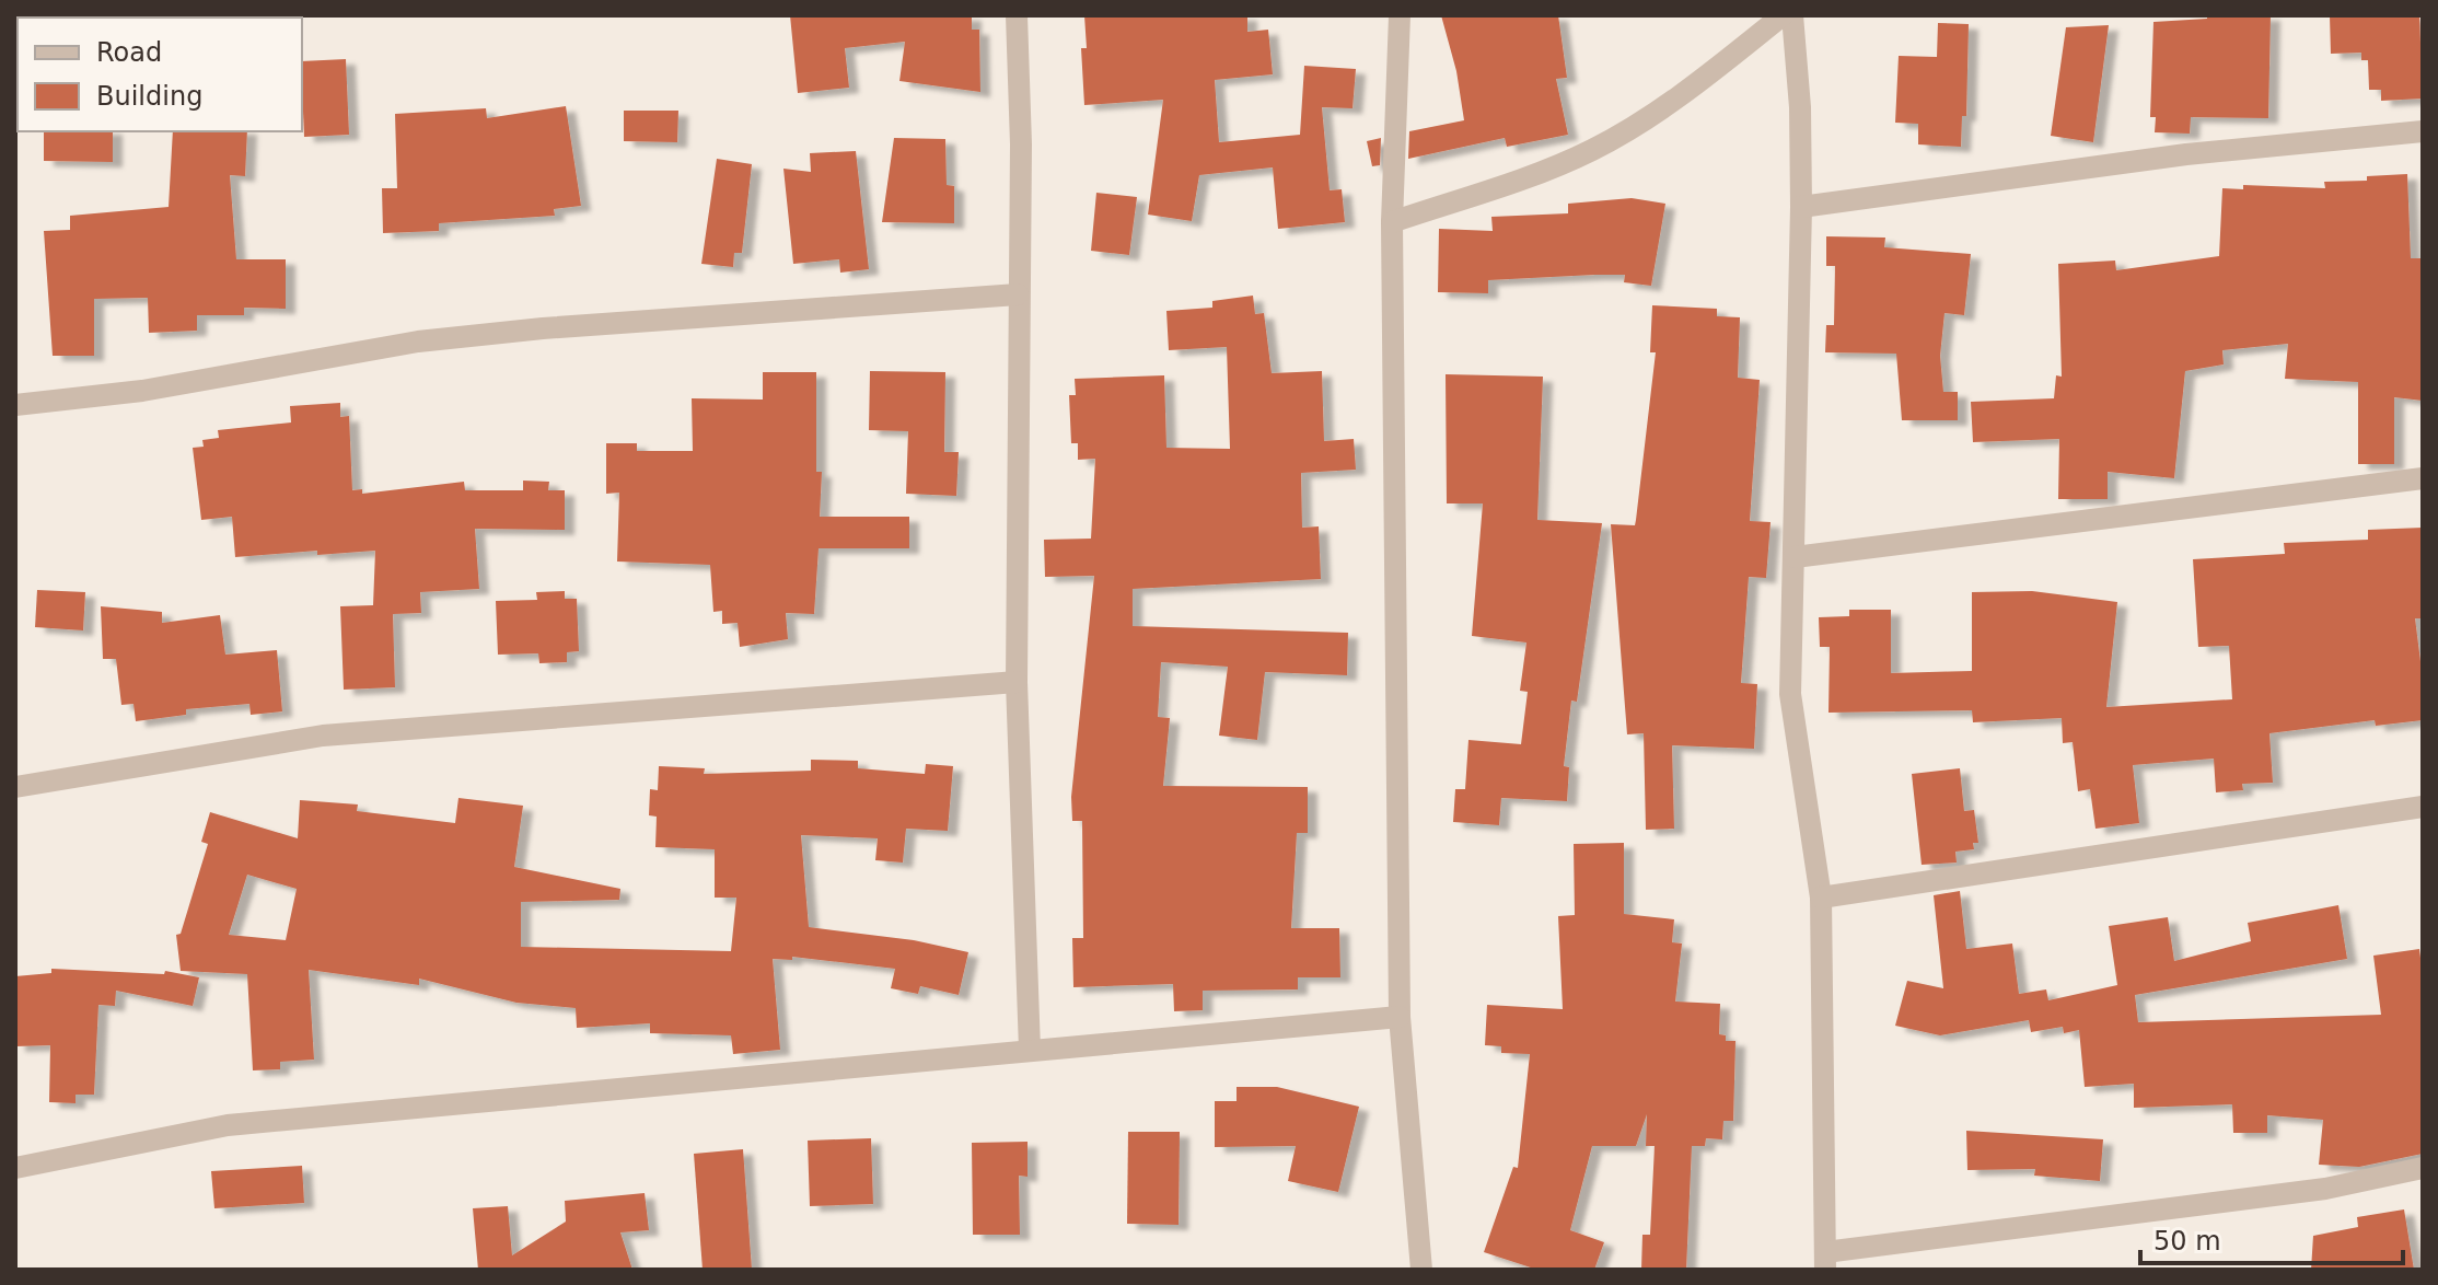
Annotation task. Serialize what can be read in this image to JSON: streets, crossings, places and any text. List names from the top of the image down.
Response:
{
  "legend": ["Road", "Building"],
  "scale_bar": "50 m"
}
